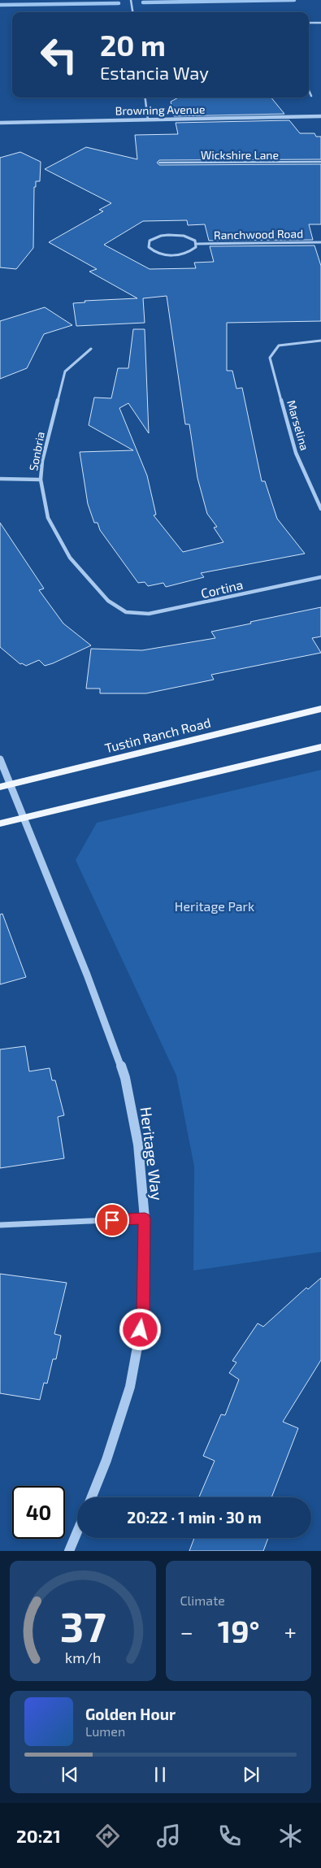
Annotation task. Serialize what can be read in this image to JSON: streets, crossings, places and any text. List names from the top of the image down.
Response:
{
  "streets": {
    "main road": ["Tustin Ranch Road"],
    "street": [
      "Browning Avenue",
      "Wickshire Lane",
      "Ranchwood Road",
      "Marselina",
      "Sonbria",
      "Cortina",
      "Heritage Way"
    ]
  },
  "crossings": [
    ["Sonbria", "Cortina"],
    ["Tustin Ranch Road", "Heritage Way"]
  ],
  "parks": ["Heritage Park"],
  "page": {
    "turn": ["20 m", "Estancia Way"],
    "limit": "40",
    "trip": "20:22 · 1 min · 30 m",
    "tile": "Climate",
    "heat": ["−", "19°", "+"],
    "song": ["Golden Hour", "Lumen"],
    "tabs": "20:21",
    "gauge": ["37", "km/h"]
  }
}
